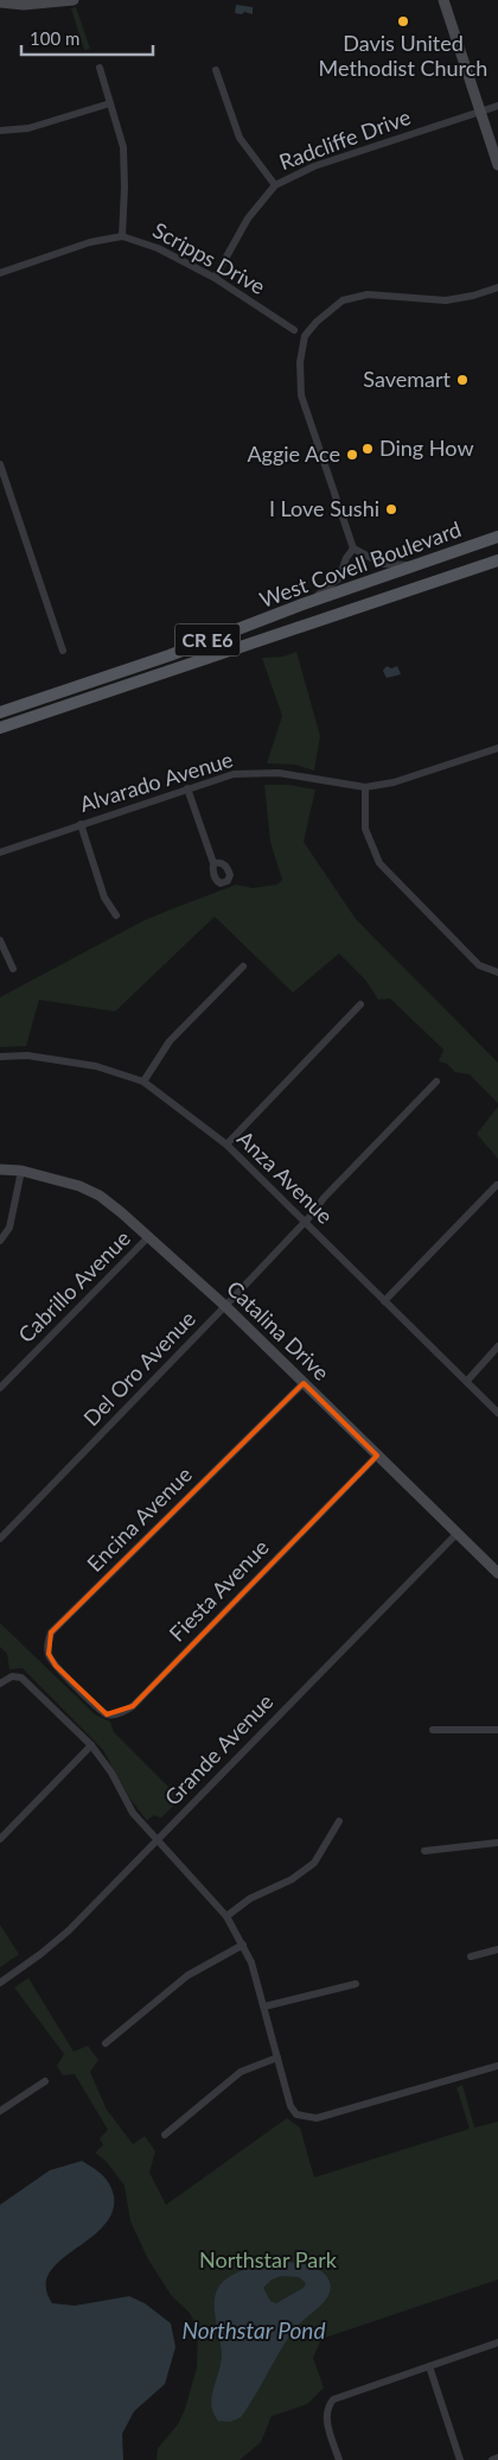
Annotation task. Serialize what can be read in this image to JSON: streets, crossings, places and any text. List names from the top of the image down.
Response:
{
  "streets": {
    "main road": ["West Covell Boulevard", "CR E6"],
    "street": [
      "Radcliffe Drive",
      "Scripps Drive",
      "Alvarado Avenue",
      "Anza Avenue",
      "Cabrillo Avenue",
      "Catalina Drive",
      "Del Oro Avenue",
      "Encina Avenue",
      "Fiesta Avenue",
      "Grande Avenue"
    ]
  },
  "crossings": [
    ["Radcliffe Drive", "Scripps Drive"],
    ["Anza Avenue", "Del Oro Avenue"],
    ["Cabrillo Avenue", "Catalina Drive"],
    ["Catalina Drive", "Del Oro Avenue"],
    ["Catalina Drive", "Encina Avenue"],
    ["Catalina Drive", "Fiesta Avenue"],
    ["Catalina Drive", "Grande Avenue"],
    ["Encina Avenue", "Fiesta Avenue"]
  ],
  "water": ["Northstar Pond"],
  "parks": ["Northstar Park"],
  "places": [
    "Davis United Methodist Church",
    "Savemart",
    "Ding How",
    "Aggie Ace",
    "I Love Sushi"
  ],
  "scale_bar": "100 m"
}
